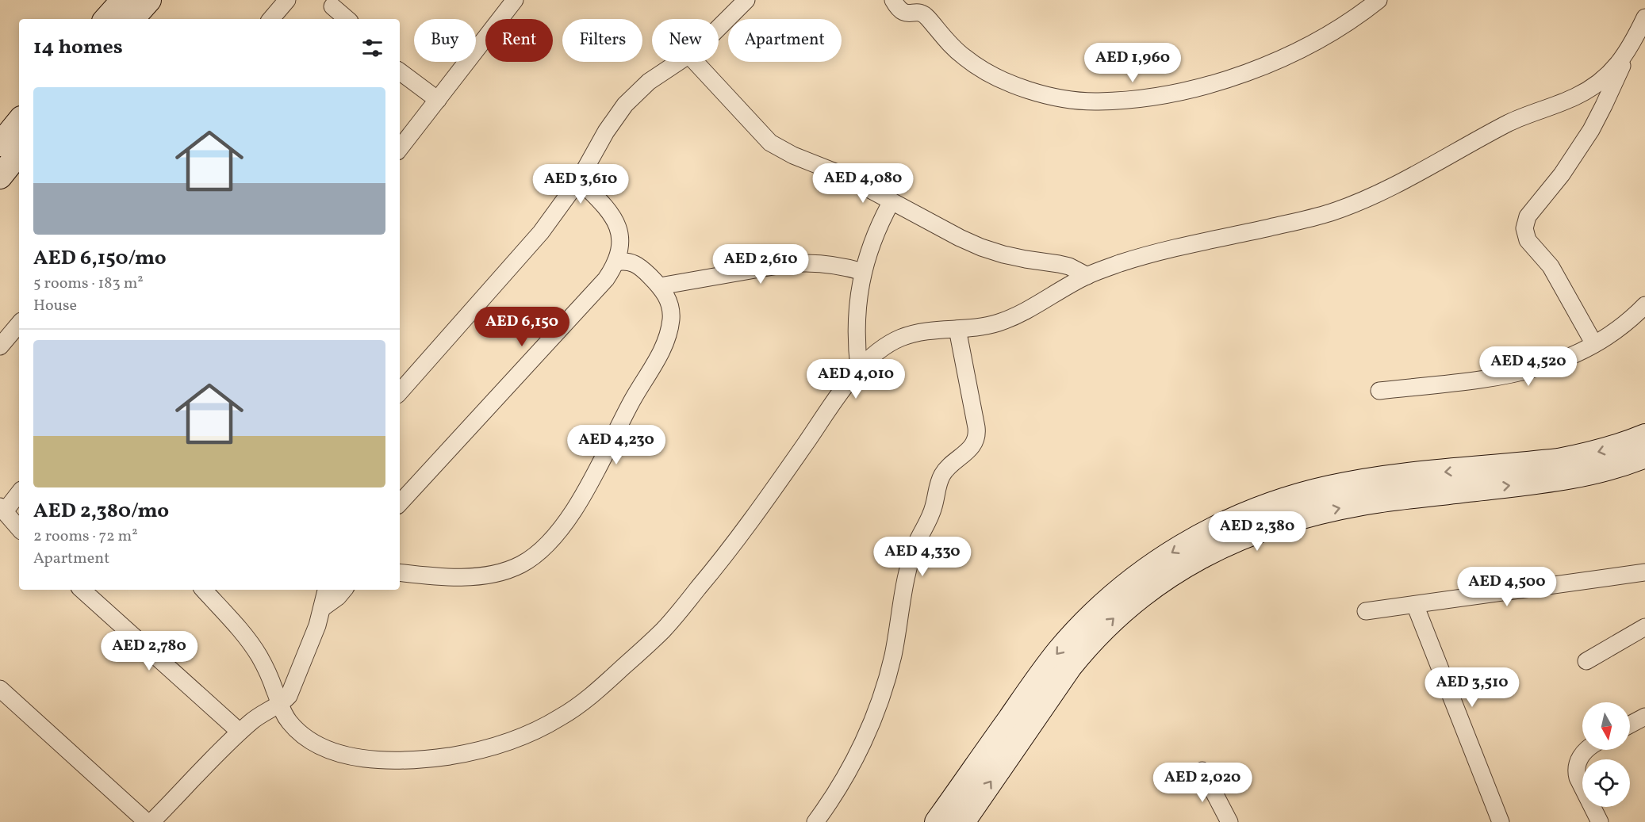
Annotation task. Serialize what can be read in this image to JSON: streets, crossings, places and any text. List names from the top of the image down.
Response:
{
  "north": "bottom",
  "page": {
    "chip": [
      "Buy",
      "Rent",
      "Filters",
      "New",
      "Apartment"
    ],
    "heading": "14 homes",
    "price": [
      "AED 1,960",
      "AED 4,080",
      "AED 3,610",
      "AED 2,610",
      "AED 6,150",
      "AED 4,520",
      "AED 4,010",
      "AED 4,230",
      "AED 2,380",
      "AED 4,330",
      "AED 4,500",
      "AED 2,780",
      "AED 3,510",
      "AED 2,020"
    ],
    "list": [
      {
        "name": "AED 6,150/mo",
        "note": "5 rooms · 183 m² · House"
      },
      {
        "name": "AED 2,380/mo",
        "note": "2 rooms · 72 m² · Apartment"
      }
    ]
  }
}
